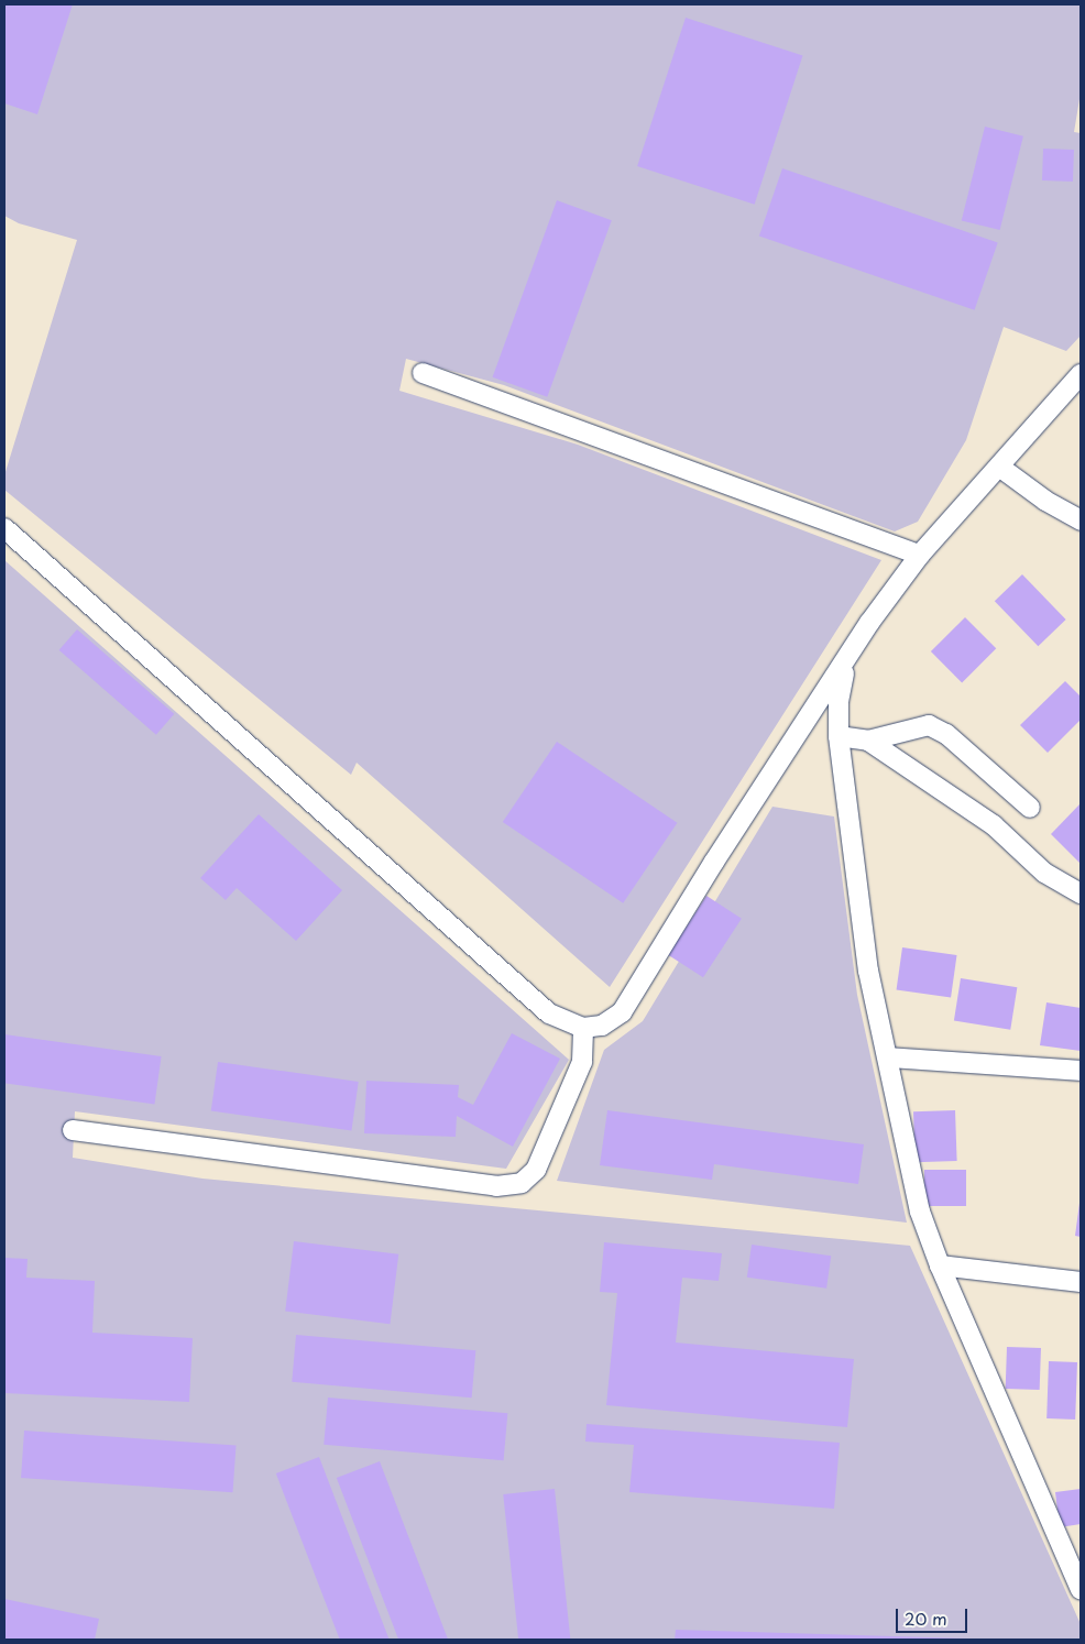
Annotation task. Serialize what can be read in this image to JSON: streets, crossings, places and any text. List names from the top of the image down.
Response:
{
  "scale_bar": "20 m"
}
